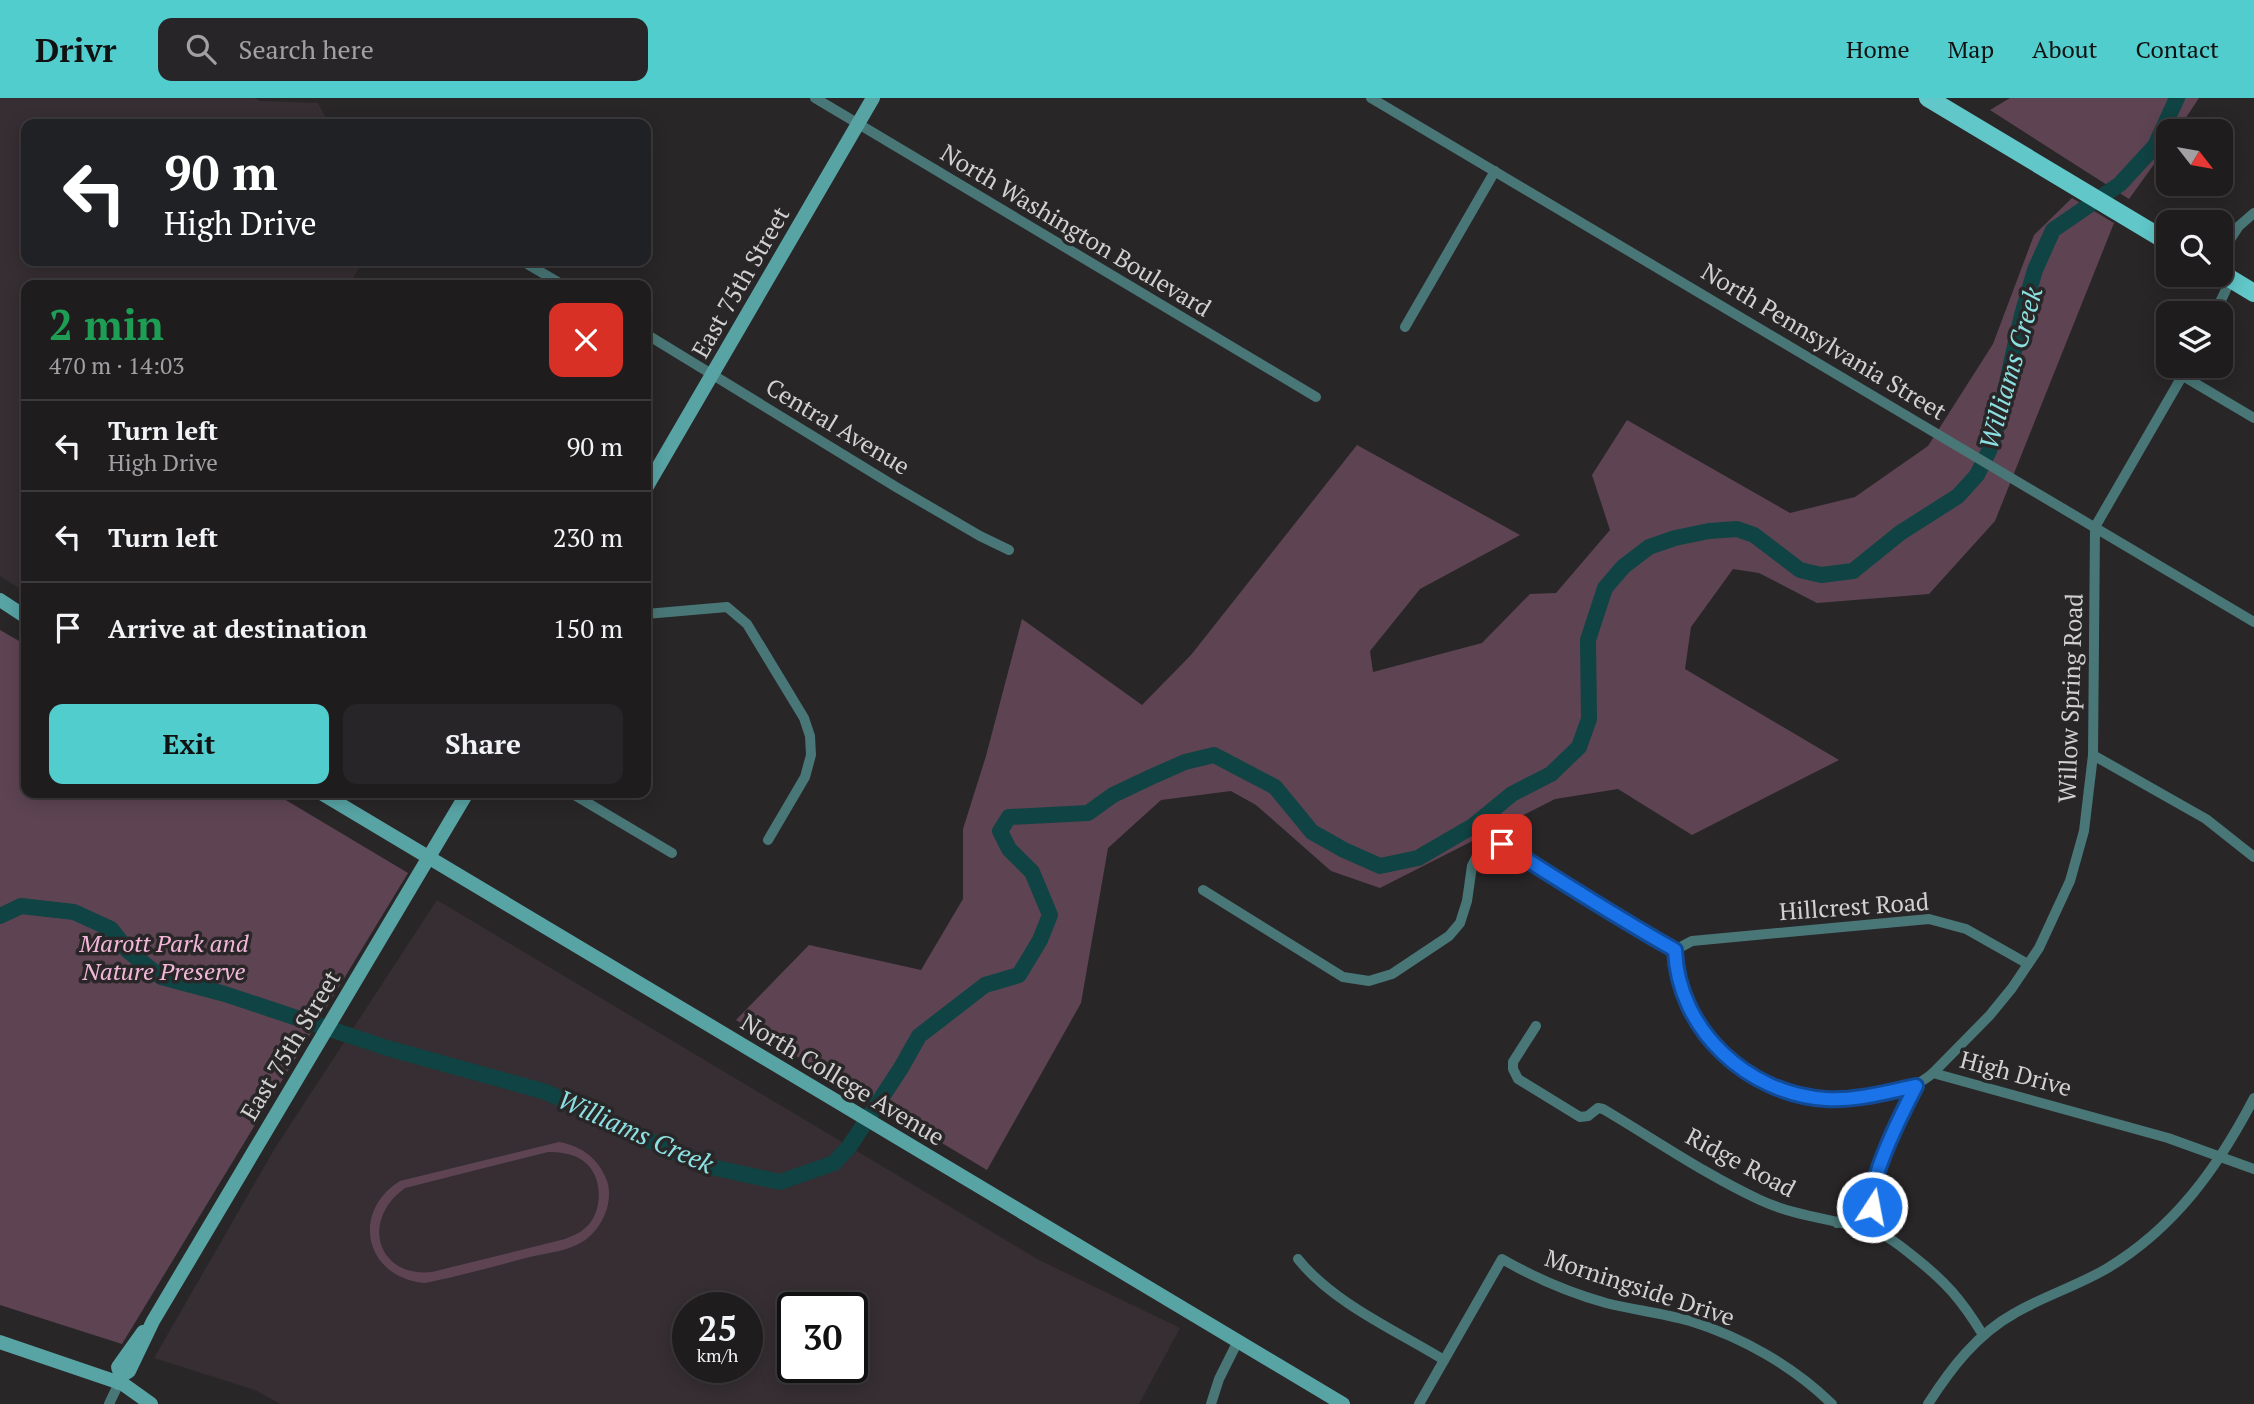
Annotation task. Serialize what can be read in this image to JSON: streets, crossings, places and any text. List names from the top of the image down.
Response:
{
  "streets": {
    "street": [
      "North Washington Boulevard",
      "East 75th Street",
      "North Pennsylvania Street",
      "Central Avenue",
      "Willow Spring Road",
      "Hillcrest Road",
      "High Drive",
      "North College Avenue",
      "Ridge Road",
      "Morningside Drive"
    ]
  },
  "crossings": [
    ["North Washington Boulevard", "East 75th Street"],
    ["East 75th Street", "Central Avenue"],
    ["East 75th Street", "North College Avenue"],
    ["North Pennsylvania Street", "Willow Spring Road"],
    ["Willow Spring Road", "Hillcrest Road"],
    ["Willow Spring Road", "High Drive"],
    ["Hillcrest Road", "High Drive"]
  ],
  "water": ["Williams Creek"],
  "parks": ["Marott Park and Nature Preserve"],
  "north": "bottom right",
  "page": {
    "header": "Drivr",
    "search": "Search here",
    "nav": [
      "Home",
      "Map",
      "About",
      "Contact"
    ],
    "turn": ["90 m", "High Drive"],
    "heading": ["2 min", "470 m · 14:03"],
    "list": [
      {
        "name": "Turn left",
        "note": "High Drive",
        "value": "90 m"
      },
      {
        "name": "Turn left",
        "value": "230 m"
      },
      {
        "name": "Arrive at destination",
        "value": "150 m"
      }
    ],
    "buttons": ["Exit", "Share"],
    "speed": "25 km/h",
    "limit": "30"
  }
}
